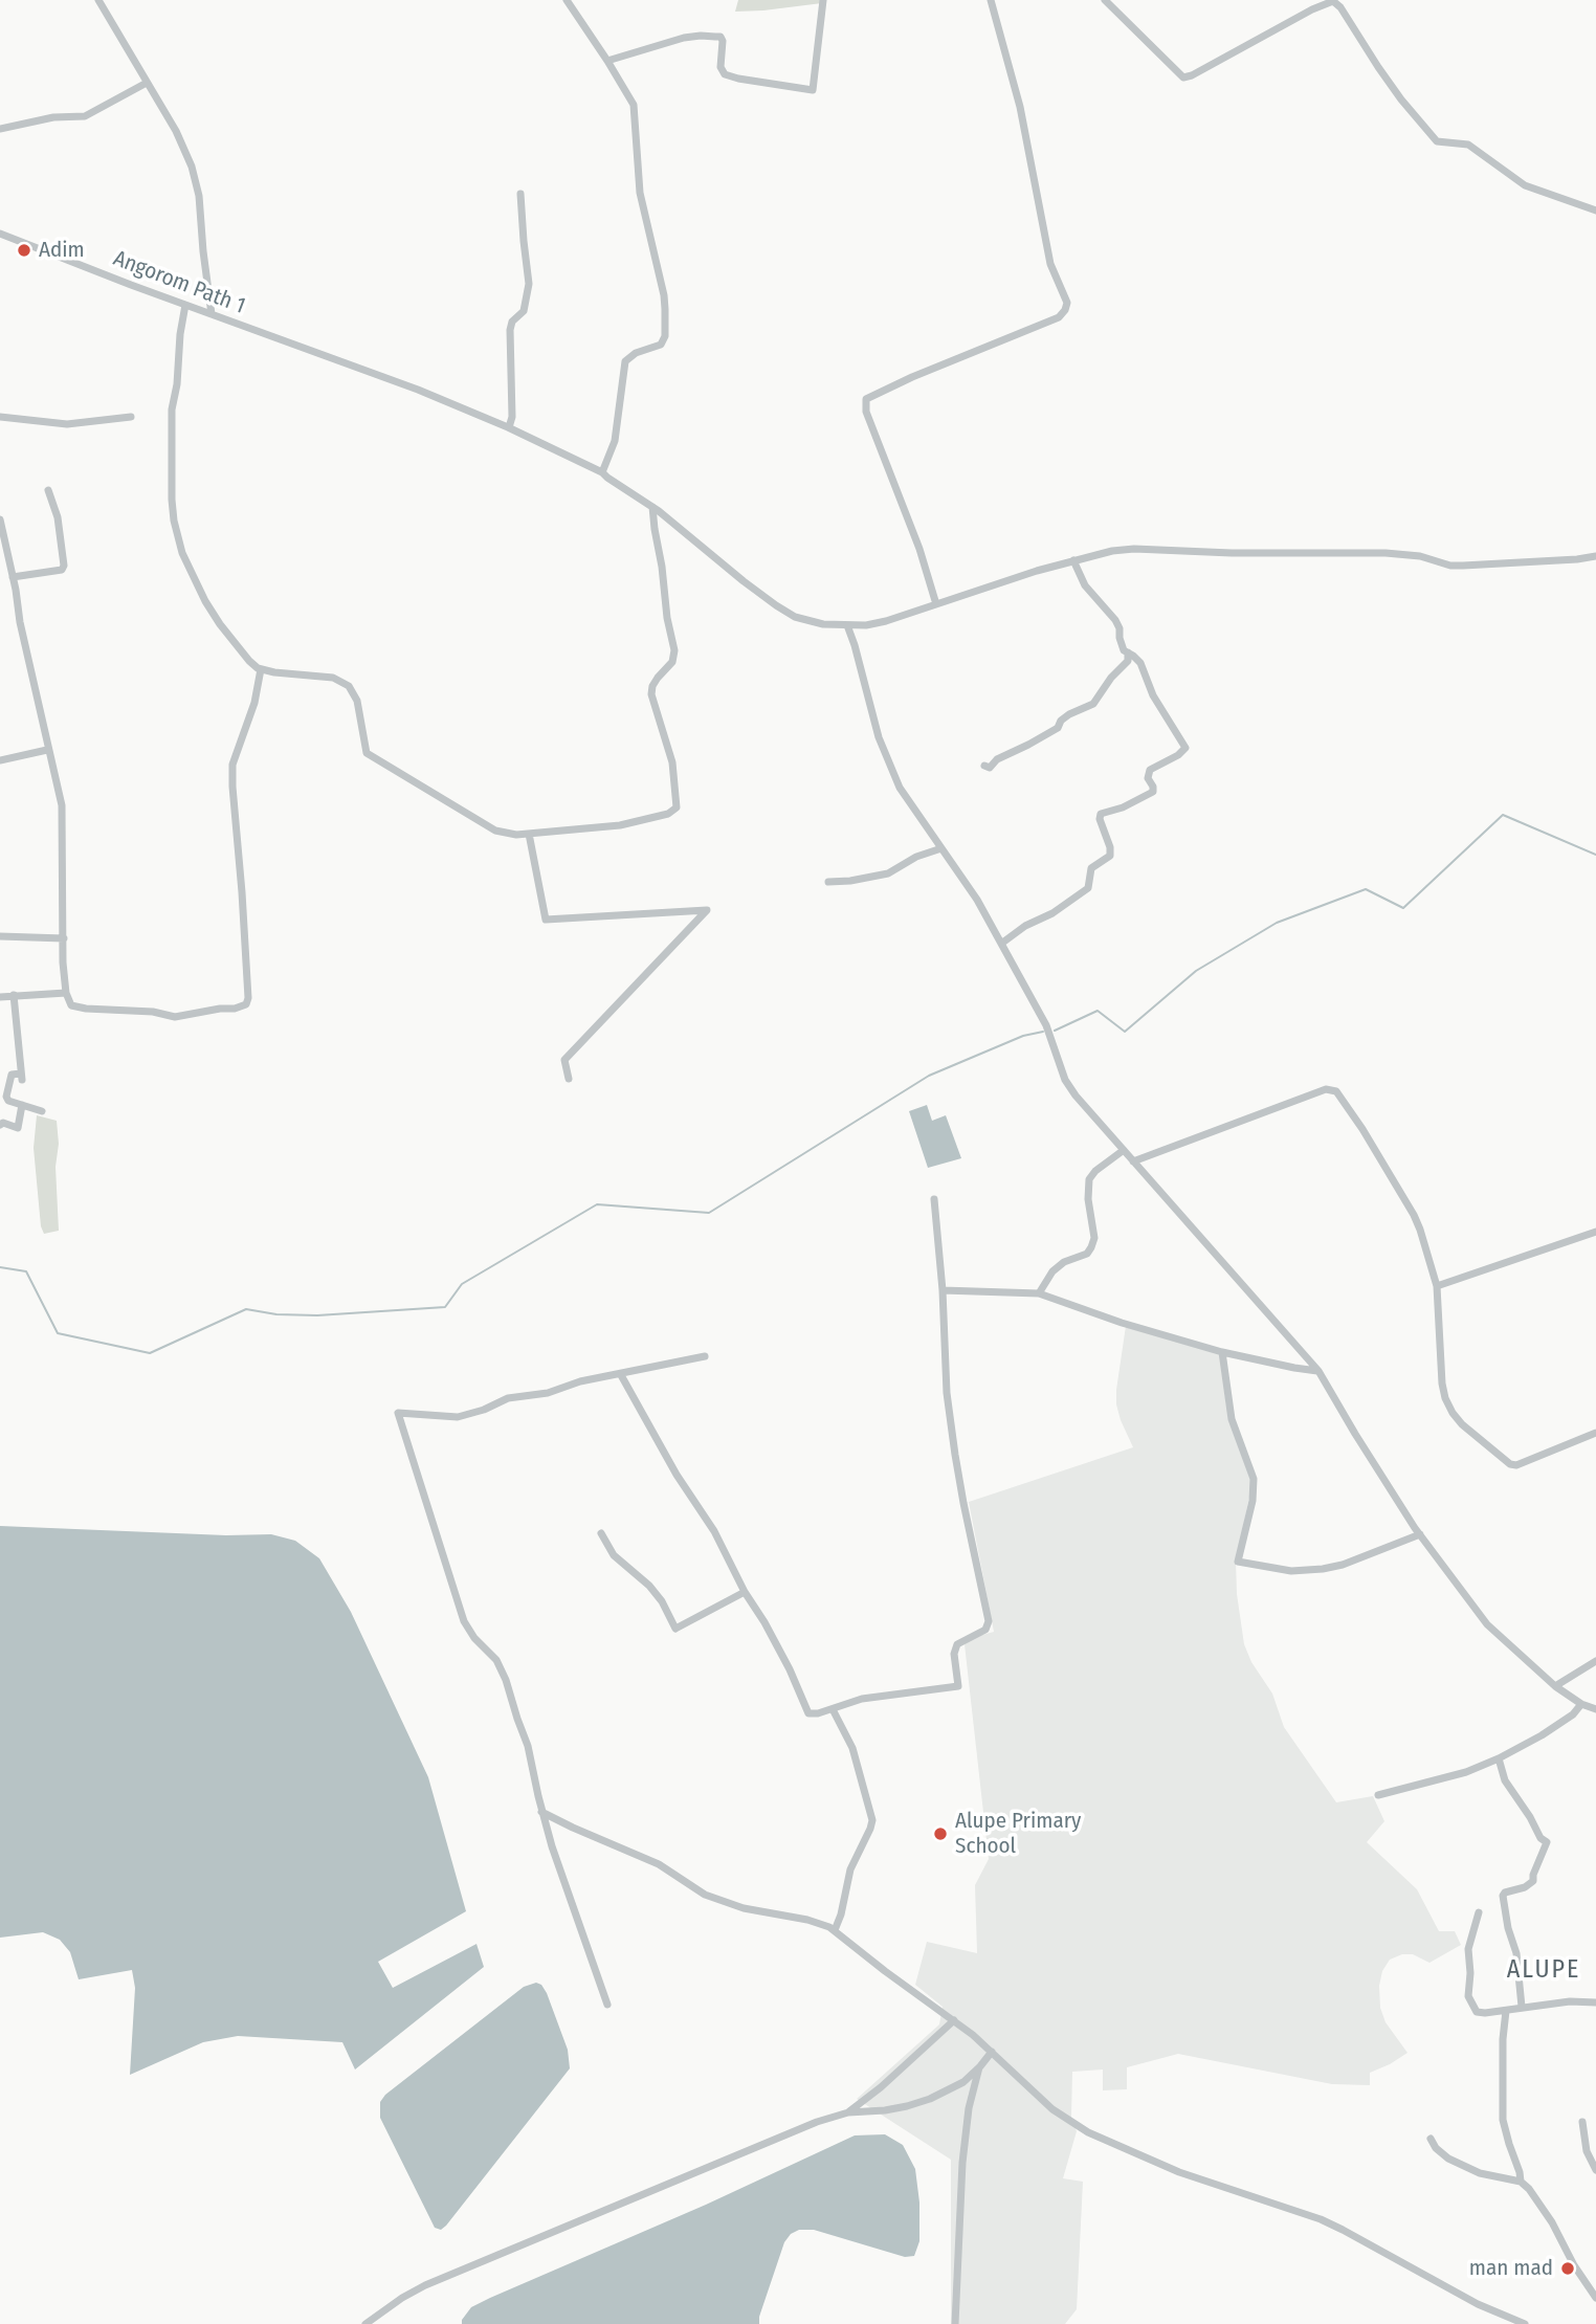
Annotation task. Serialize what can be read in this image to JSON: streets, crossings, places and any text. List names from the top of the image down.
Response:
{
  "streets": {
    "street": ["Angorom Path 1"]
  },
  "districts": ["ALUPE"],
  "places": ["Adim", "Alupe Primary School", "man mad"]
}
